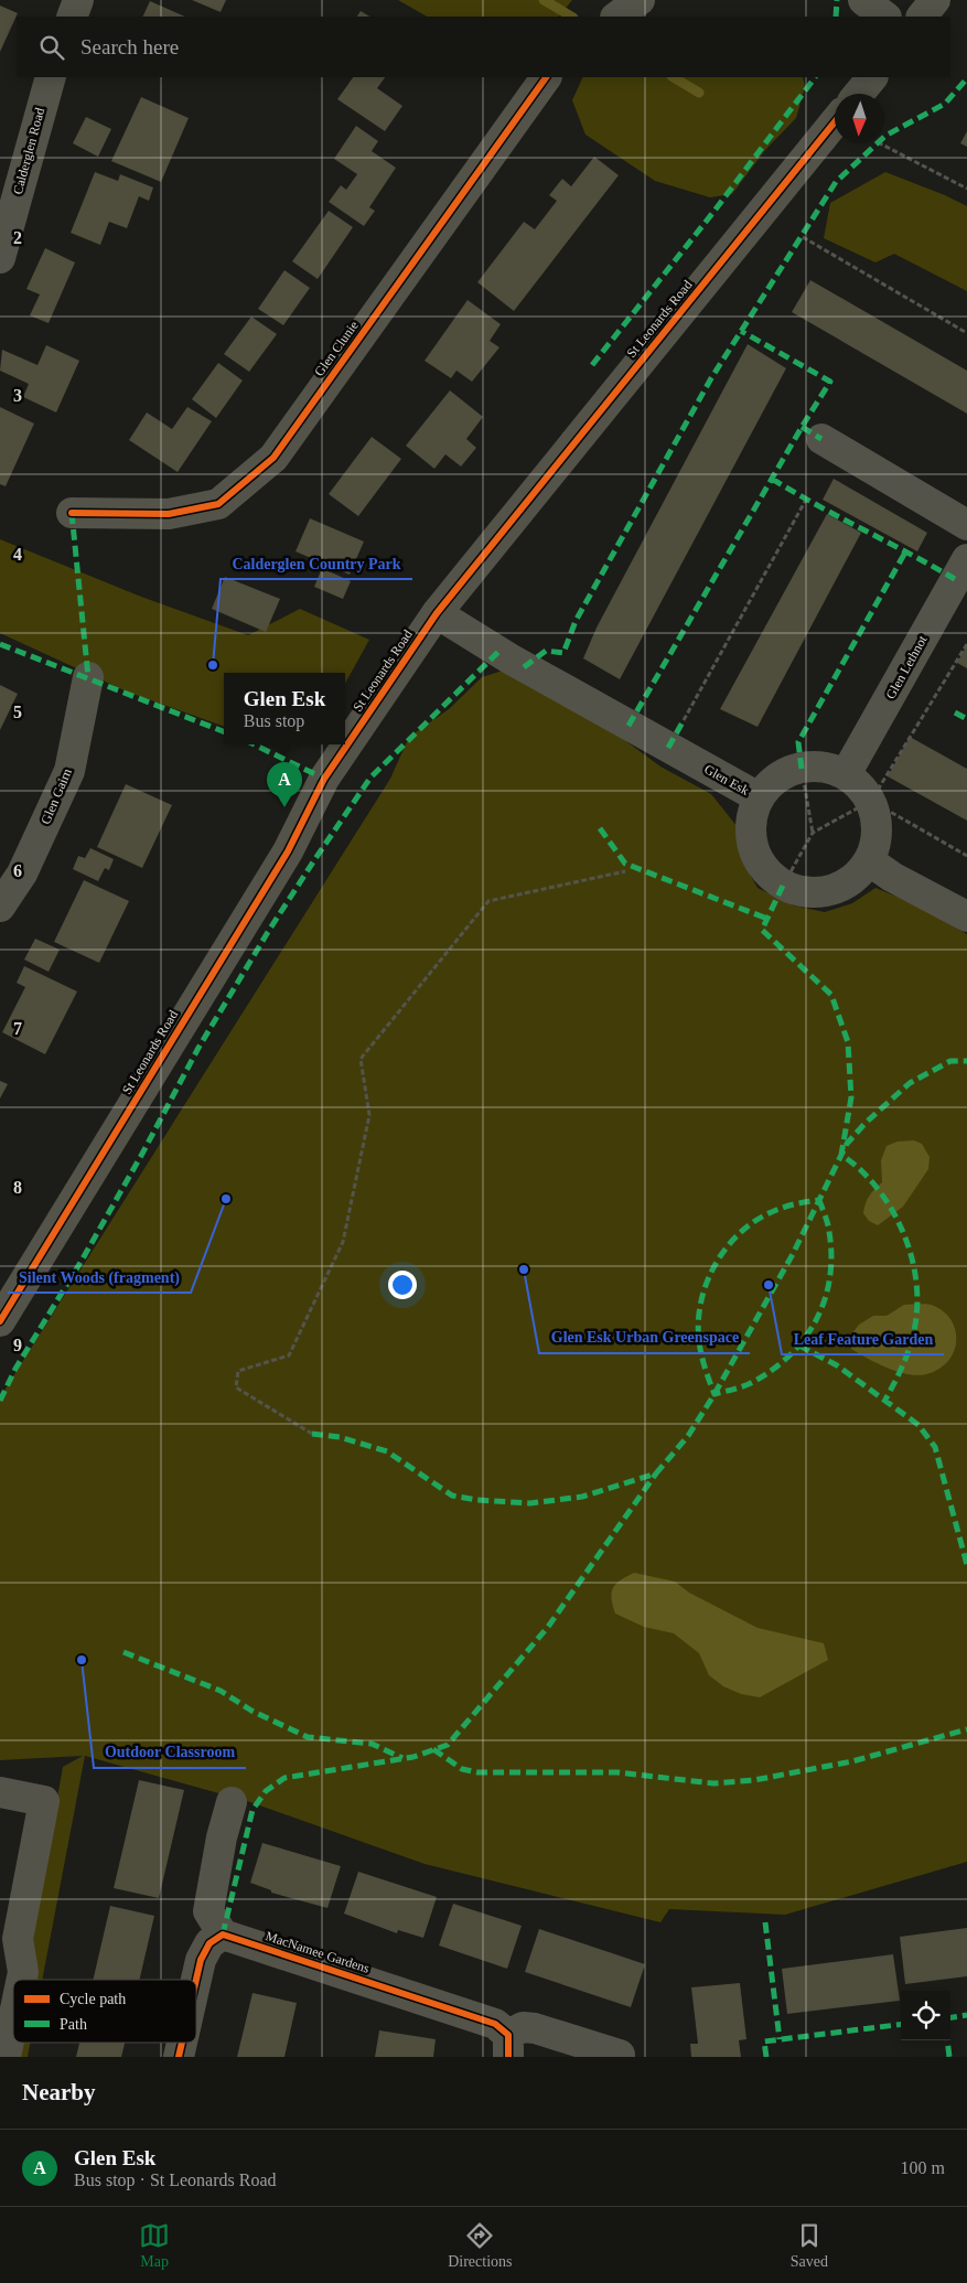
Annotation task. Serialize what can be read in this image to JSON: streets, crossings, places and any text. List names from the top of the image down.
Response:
{
  "streets": {
    "street": [
      "Calderglen Road",
      "St Leonards Road",
      "Glen Clunie",
      "Glen Lethnot",
      "Glen Esk",
      "Glen Gairn",
      "MacNamee Gardens"
    ]
  },
  "crossings": [
    ["St Leonards Road", "Glen Esk"],
    ["Glen Lethnot", "Glen Esk"]
  ],
  "places": [
    "Calderglen Country Park",
    "Silent Woods (fragment)",
    "Glen Esk Urban Greenspace",
    "Leaf Feature Garden",
    "Outdoor Classroom"
  ],
  "legend": ["Cycle path", "Path"],
  "north": "bottom",
  "page": {
    "search": "Search here",
    "popup": ["Glen Esk", "Bus stop"],
    "pins": "A",
    "heading": "Nearby",
    "list": [
      {
        "mark": "A",
        "name": "Glen Esk",
        "note": "Bus stop · St Leonards Road",
        "value": "100 m"
      }
    ],
    "nav": ["Map", "Directions", "Saved"]
  },
  "grid": {
    "rows": [
      "2",
      "3",
      "4",
      "5",
      "6",
      "7",
      "8",
      "9"
    ]
  }
}
